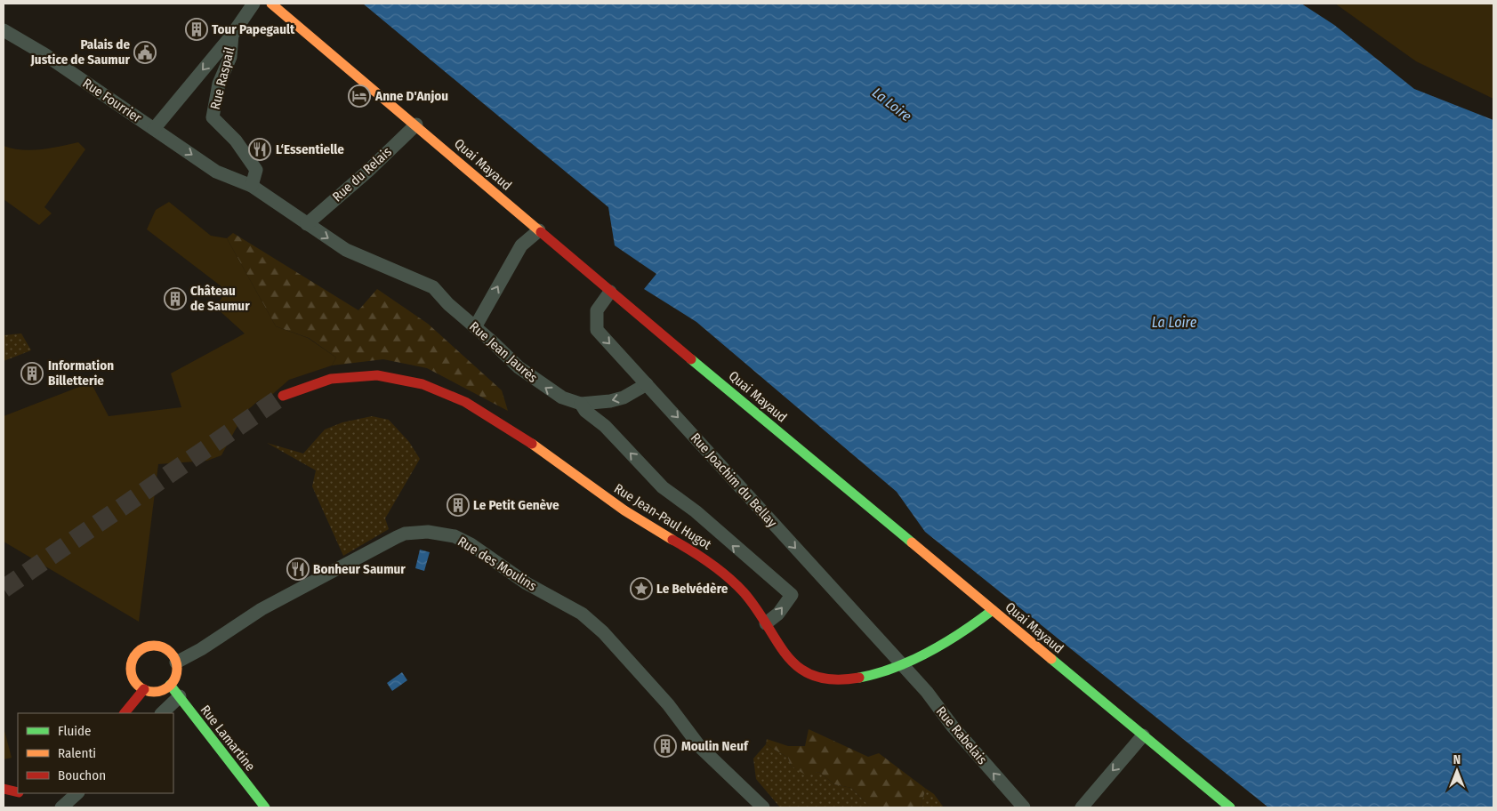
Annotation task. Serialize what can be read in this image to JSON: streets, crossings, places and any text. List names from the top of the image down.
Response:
{
  "streets": {
    "main road": ["Quai Mayaud", "Rue Jean-Paul Hugot", "Rue Lamartine"],
    "street": [
      "Rue Raspail",
      "Rue Fourrier",
      "Rue du Relais",
      "Rue Jean Jaurès",
      "Rue Joachim du Bellay",
      "Rue des Moulins",
      "Rue Rabelais"
    ]
  },
  "crossings": [
    ["Rue Raspail", "Rue Jean Jaurès"],
    ["Rue Fourrier", "Rue Jean Jaurès"],
    ["Quai Mayaud", "Rue du Relais"],
    ["Quai Mayaud", "Rue Joachim du Bellay"],
    ["Quai Mayaud", "Rue Jean-Paul Hugot"],
    ["Rue du Relais", "Rue Jean Jaurès"],
    ["Rue Jean Jaurès", "Rue Jean-Paul Hugot"],
    ["Rue Joachim du Bellay", "Rue Jean-Paul Hugot"],
    ["Rue Joachim du Bellay", "Rue Rabelais"],
    ["Rue Jean-Paul Hugot", "Rue Rabelais"],
    ["Rue des Moulins", "Rue Lamartine"]
  ],
  "one_way": ["Rue Joachim du Bellay", "Rue Rabelais"],
  "water": ["La Loire"],
  "places": {
    "building": [
      "Tour Papegault",
      "Château de Saumur",
      "Information Billetterie",
      "Le Petit Genève",
      "Moulin Neuf"
    ],
    "public building": ["Palais de Justice de Saumur"],
    "hotel": ["Anne D'Anjou"],
    "restaurant": ["L‘Essentielle", "Bonheur Saumur"],
    "place": ["Le Belvédère"]
  },
  "legend": ["Fluide", "Ralenti", "Bouchon"],
  "north": "top"
}
